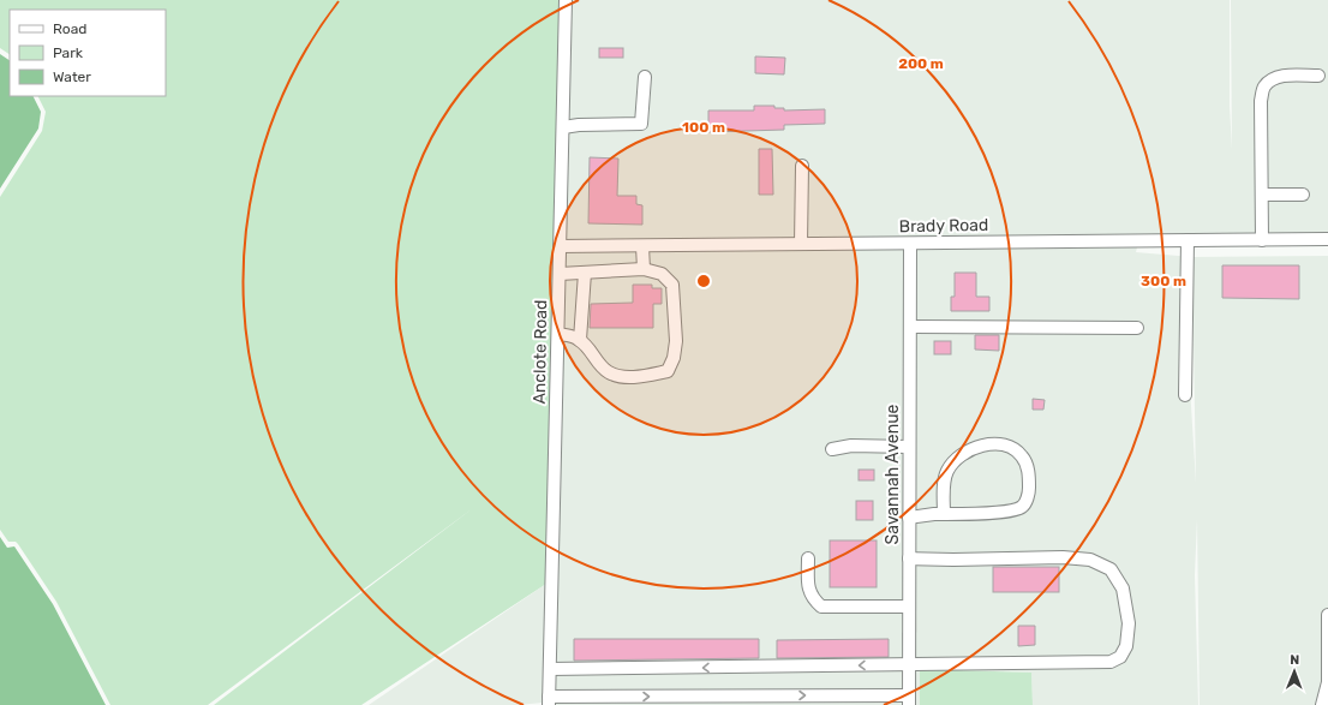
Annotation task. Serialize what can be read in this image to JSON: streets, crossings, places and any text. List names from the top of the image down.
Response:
{
  "streets": {
    "street": ["Brady Road", "Anclote Road", "Savannah Avenue"]
  },
  "crossings": [
    ["Brady Road", "Anclote Road"],
    ["Brady Road", "Savannah Avenue"]
  ],
  "legend": ["Road", "Park", "Water"],
  "north": "top",
  "rings": ["200 m", "100 m", "300 m"]
}
